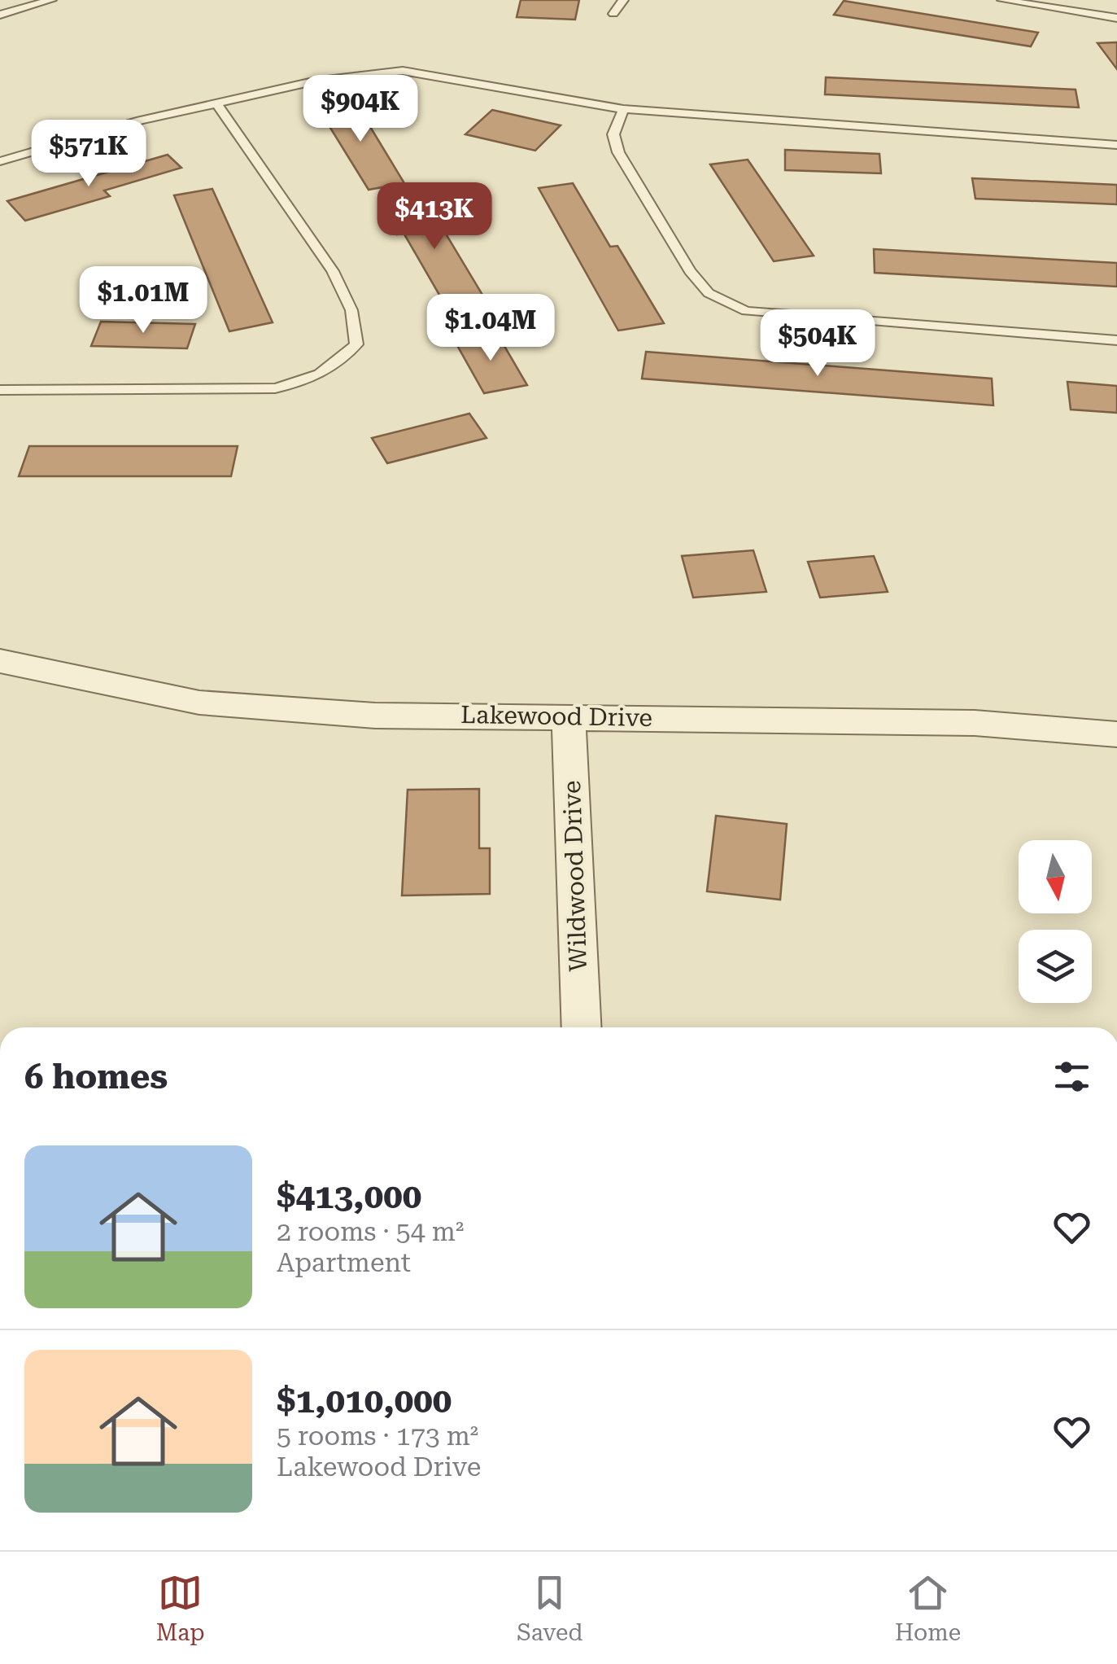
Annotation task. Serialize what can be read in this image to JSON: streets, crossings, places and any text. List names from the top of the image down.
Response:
{
  "streets": {
    "street": ["Lakewood Drive", "Wildwood Drive"]
  },
  "crossings": [
    ["Lakewood Drive", "Wildwood Drive"]
  ],
  "north": "bottom",
  "page": {
    "price": [
      "$904K",
      "$571K",
      "$413K",
      "$1.01M",
      "$1.04M",
      "$504K"
    ],
    "heading": "6 homes",
    "list": [
      {
        "name": "$413,000",
        "note": "2 rooms · 54 m² · Apartment"
      },
      {
        "name": "$1,010,000",
        "note": "5 rooms · 173 m² · Lakewood Drive"
      }
    ],
    "tabs": ["Map", "Saved", "Home"]
  }
}
